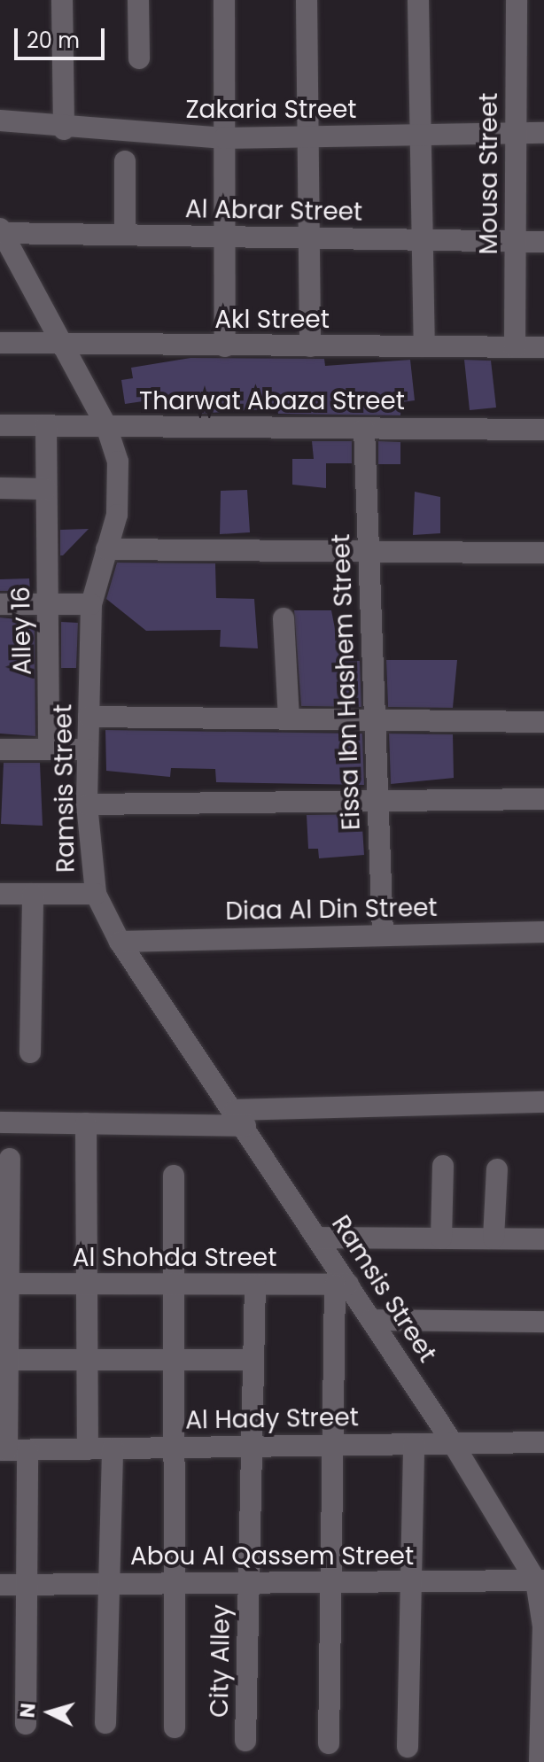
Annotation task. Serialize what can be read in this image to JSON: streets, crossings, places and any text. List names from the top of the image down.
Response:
{
  "streets": {
    "street": [
      "Zakaria Street",
      "Mousa Street",
      "Al Abrar Street",
      "Akl Street",
      "Tharwat Abaza Street",
      "Alley 16",
      "Eissa Ibn Hashem Street",
      "Ramsis Street",
      "Diaa Al Din Street",
      "Al Shohda Street",
      "Al Hady Street",
      "Abou Al Qassem Street",
      "City Alley"
    ]
  },
  "crossings": [
    ["Zakaria Street", "Mousa Street"],
    ["Mousa Street", "Al Abrar Street"],
    ["Mousa Street", "Akl Street"],
    ["Al Abrar Street", "Ramsis Street"],
    ["Akl Street", "Ramsis Street"],
    ["Tharwat Abaza Street", "Alley 16"],
    ["Tharwat Abaza Street", "Eissa Ibn Hashem Street"],
    ["Tharwat Abaza Street", "Ramsis Street"],
    ["Eissa Ibn Hashem Street", "Diaa Al Din Street"],
    ["Ramsis Street", "Diaa Al Din Street"],
    ["Ramsis Street", "Al Shohda Street"],
    ["Ramsis Street", "Al Hady Street"],
    ["Ramsis Street", "Abou Al Qassem Street"],
    ["Al Shohda Street", "City Alley"],
    ["Al Hady Street", "City Alley"],
    ["Abou Al Qassem Street", "City Alley"]
  ],
  "scale_bar": "20 m",
  "north": "left"
}
